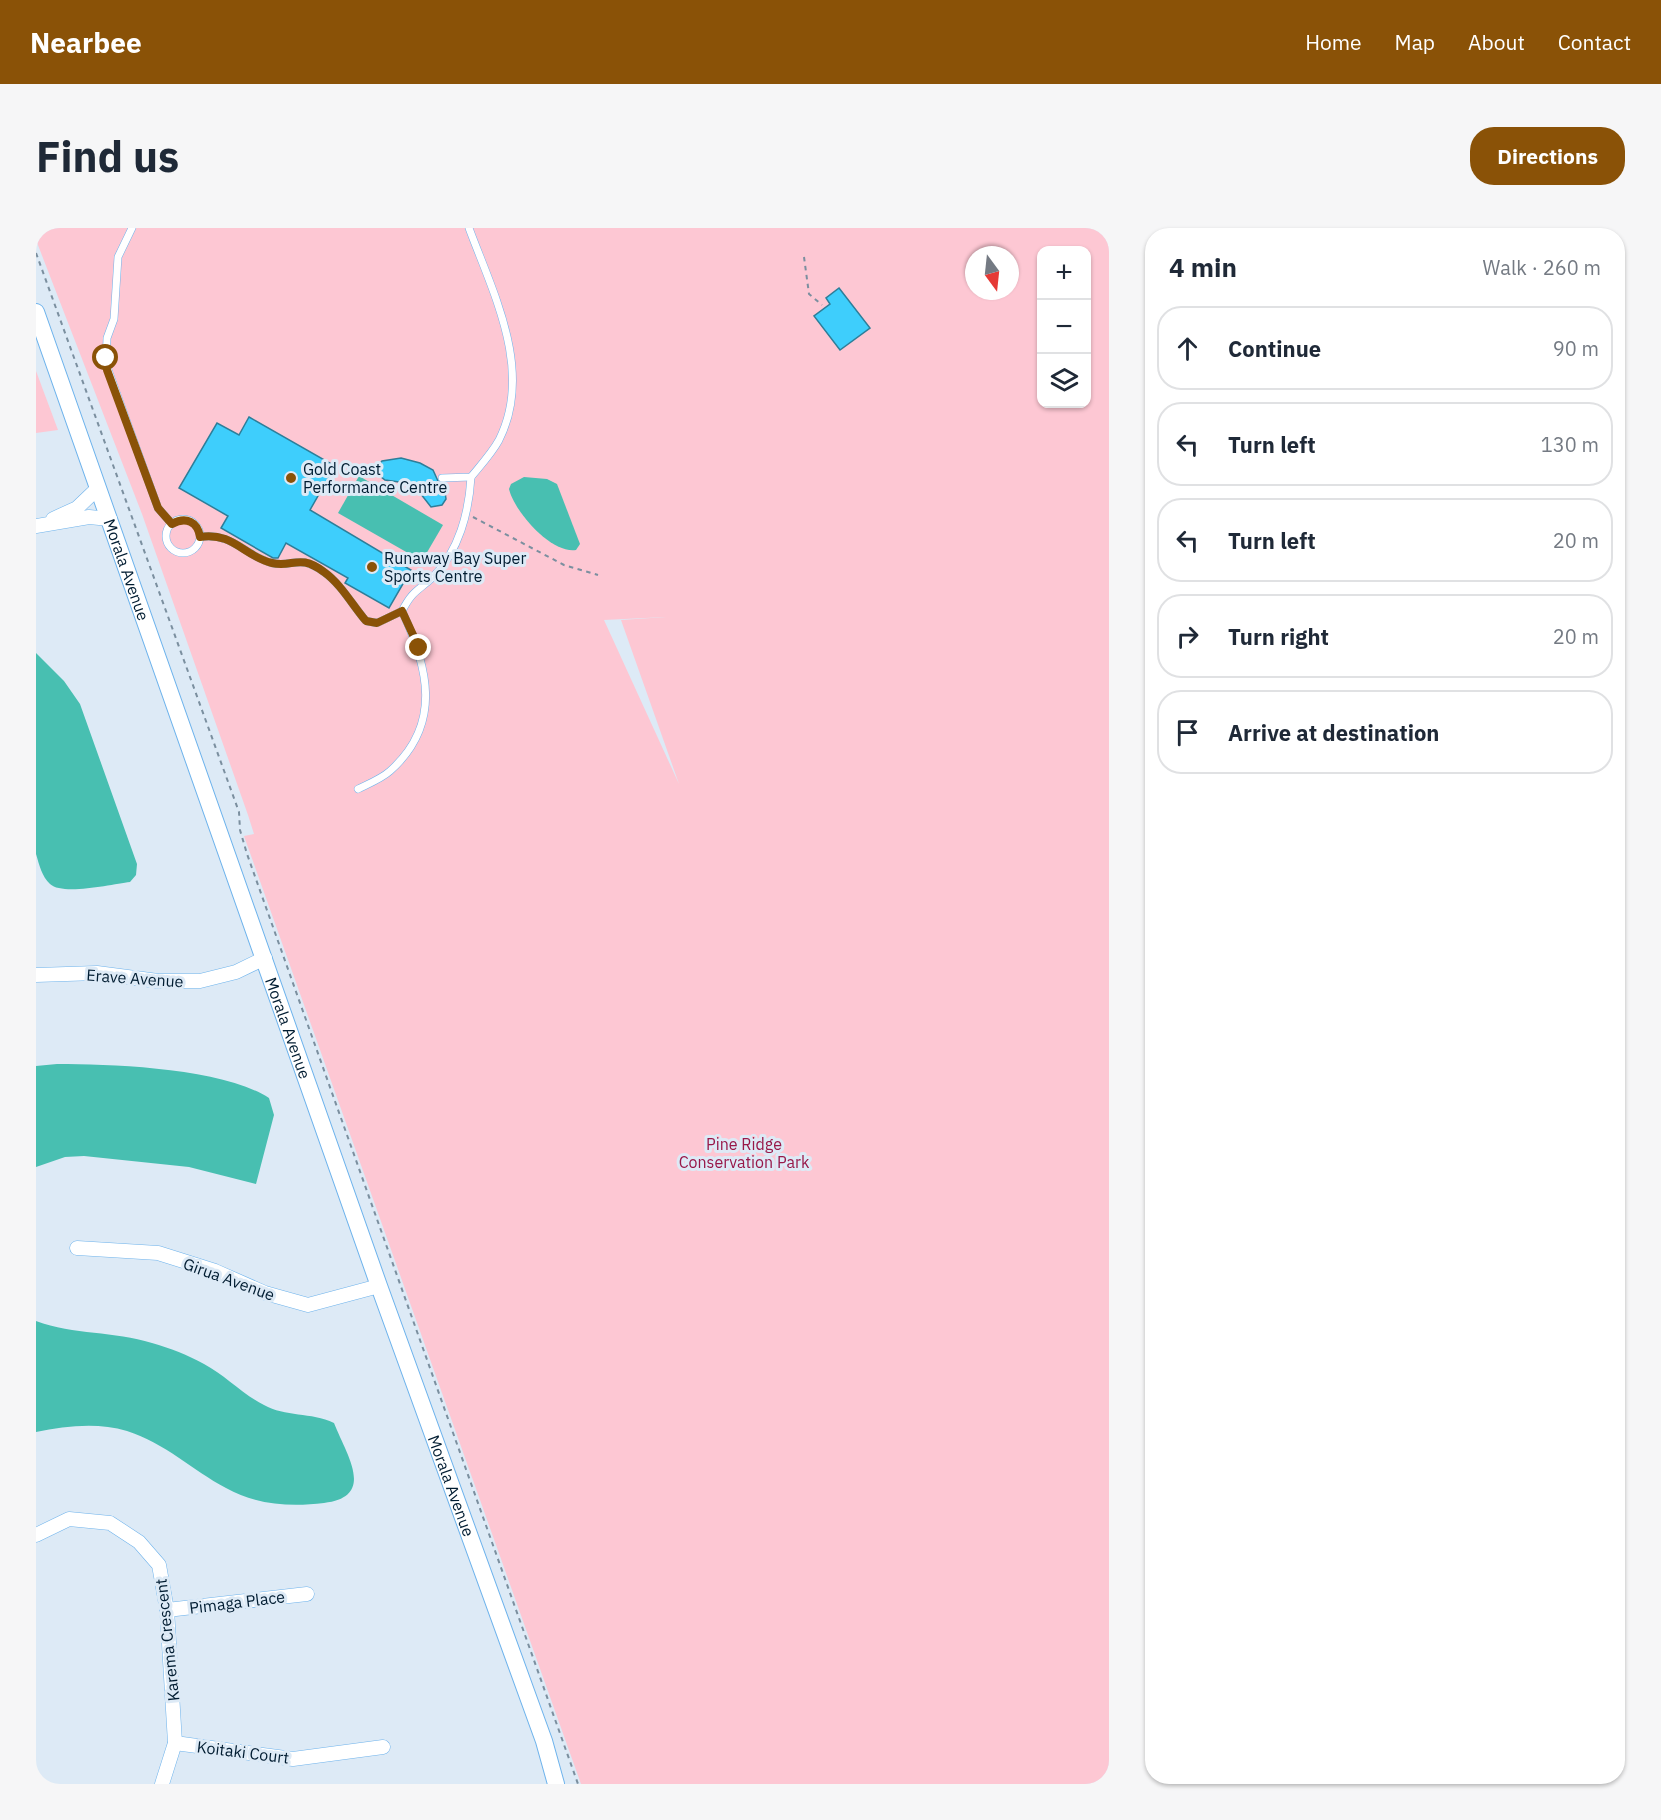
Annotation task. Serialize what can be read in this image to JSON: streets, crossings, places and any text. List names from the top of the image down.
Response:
{
  "streets": {
    "street": [
      "Morala Avenue",
      "Erave Avenue",
      "Girua Avenue",
      "Pimaga Place",
      "Karema Crescent",
      "Koitaki Court"
    ]
  },
  "crossings": [
    ["Morala Avenue", "Erave Avenue"],
    ["Morala Avenue", "Girua Avenue"],
    ["Pimaga Place", "Karema Crescent"],
    ["Karema Crescent", "Koitaki Court"]
  ],
  "parks": ["Pine Ridge Conservation Park"],
  "places": ["Gold Coast Performance Centre", "Runaway Bay Super Sports Centre"],
  "north": "bottom",
  "page": {
    "header": "Nearbee",
    "nav": [
      "Home",
      "Map",
      "About",
      "Contact"
    ],
    "buttons": "Directions",
    "title": "Find us",
    "heading": ["4 min", "Walk · 260 m"],
    "map_buttons": ["+", "−"],
    "list": [
      ["Continue", "90 m"],
      ["Turn left", "130 m"],
      ["Turn left", "20 m"],
      ["Turn right", "20 m"],
      "Arrive at destination"
    ]
  }
}
